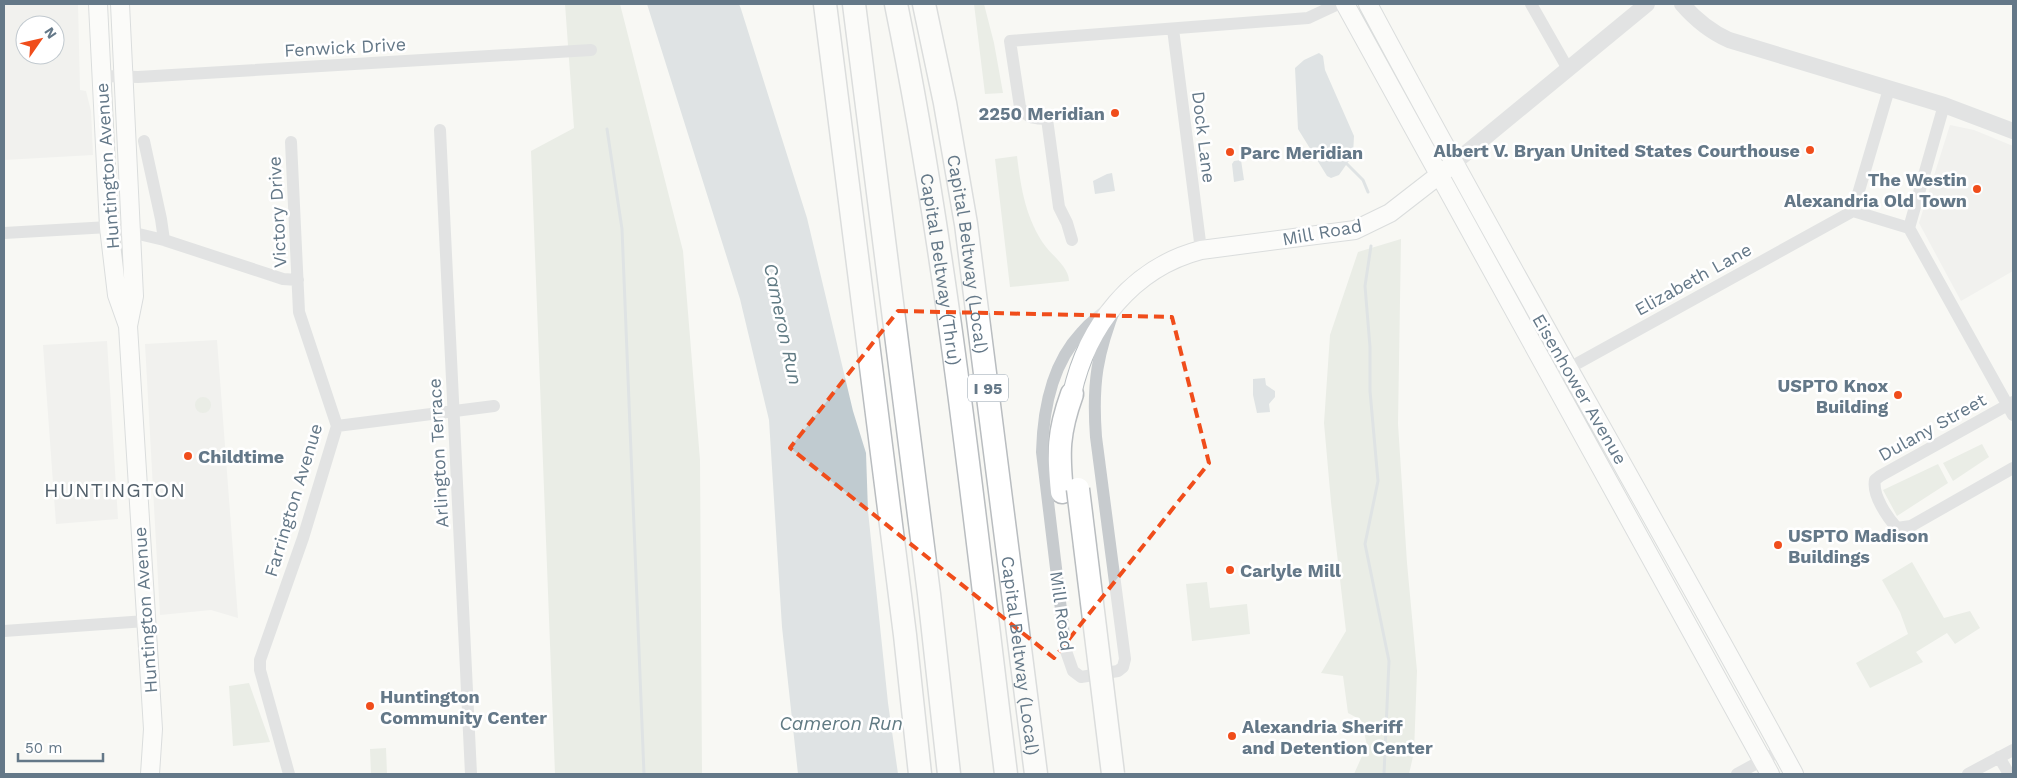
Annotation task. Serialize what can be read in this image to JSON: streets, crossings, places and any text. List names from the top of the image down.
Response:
{
  "streets": {
    "highway": ["Capital Beltway (Local)", "Capital Beltway (Thru)", "I 95"],
    "main road": ["Huntington Avenue", "Mill Road", "Eisenhower Avenue"],
    "street": [
      "Fenwick Drive",
      "Dock Lane",
      "Victory Drive",
      "Elizabeth Lane",
      "Dulany Street",
      "Arlington Terrace",
      "Farrington Avenue"
    ]
  },
  "crossings": [
    ["Fenwick Drive", "Huntington Avenue"],
    ["Dock Lane", "Mill Road"],
    ["Victory Drive", "Farrington Avenue"],
    ["Mill Road", "Eisenhower Avenue"],
    ["Elizabeth Lane", "Eisenhower Avenue"]
  ],
  "districts": ["HUNTINGTON"],
  "water": ["Cameron Run"],
  "places": [
    "2250 Meridian",
    "Albert V. Bryan United States Courthouse",
    "Parc Meridian",
    "The Westin Alexandria Old Town",
    "USPTO Knox Building",
    "Childtime",
    "USPTO Madison Buildings",
    "Carlyle Mill",
    "Huntington Community Center",
    "Alexandria Sheriff and Detention Center"
  ],
  "scale_bar": "50 m",
  "north": "top right"
}
